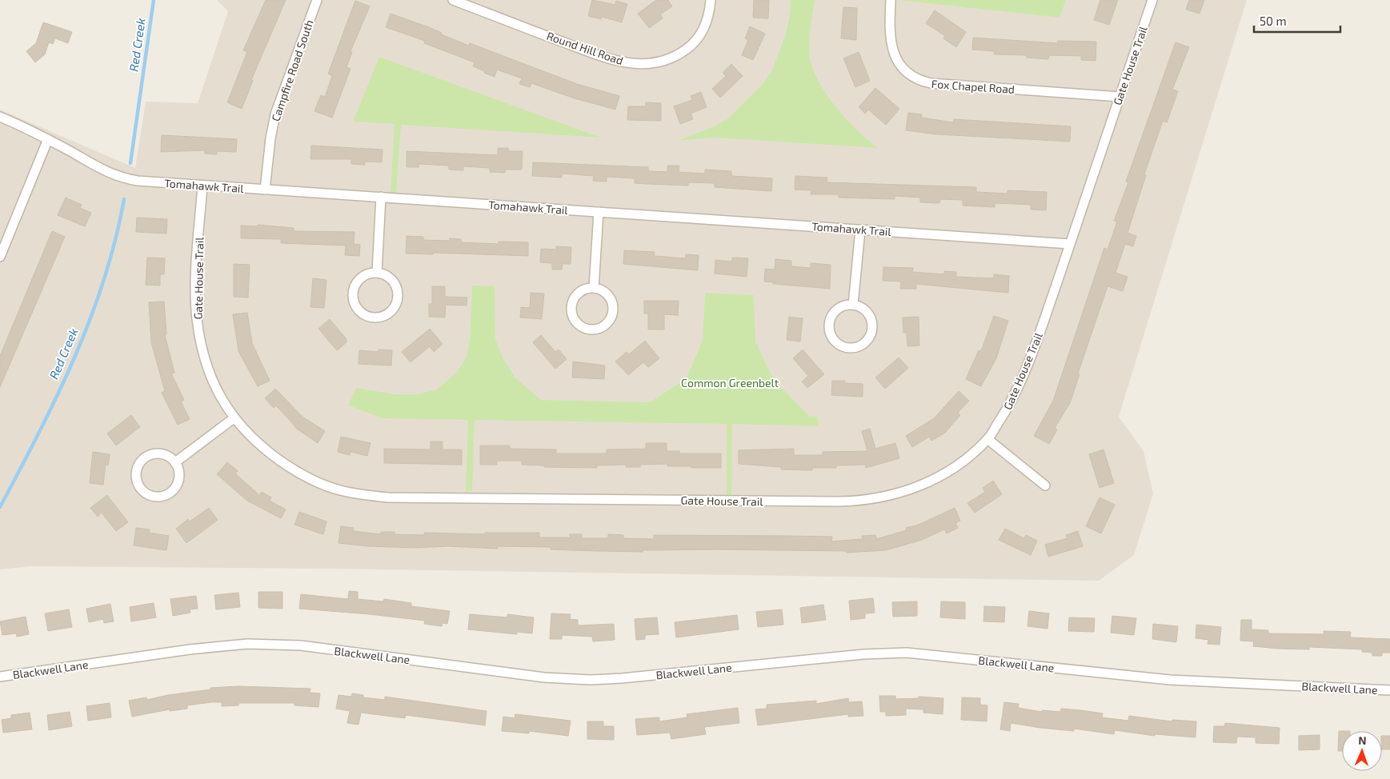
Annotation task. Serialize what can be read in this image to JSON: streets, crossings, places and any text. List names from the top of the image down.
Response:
{
  "streets": {
    "street": [
      "Round Hill Road",
      "Gate House Trail",
      "Campfire Road South",
      "Fox Chapel Road",
      "Tomahawk Trail",
      "Blackwell Lane"
    ]
  },
  "crossings": [
    ["Gate House Trail", "Fox Chapel Road"],
    ["Gate House Trail", "Tomahawk Trail"],
    ["Campfire Road South", "Tomahawk Trail"]
  ],
  "water": ["Red Creek"],
  "parks": ["Common Greenbelt"],
  "scale_bar": "50 m",
  "north": "top"
}
